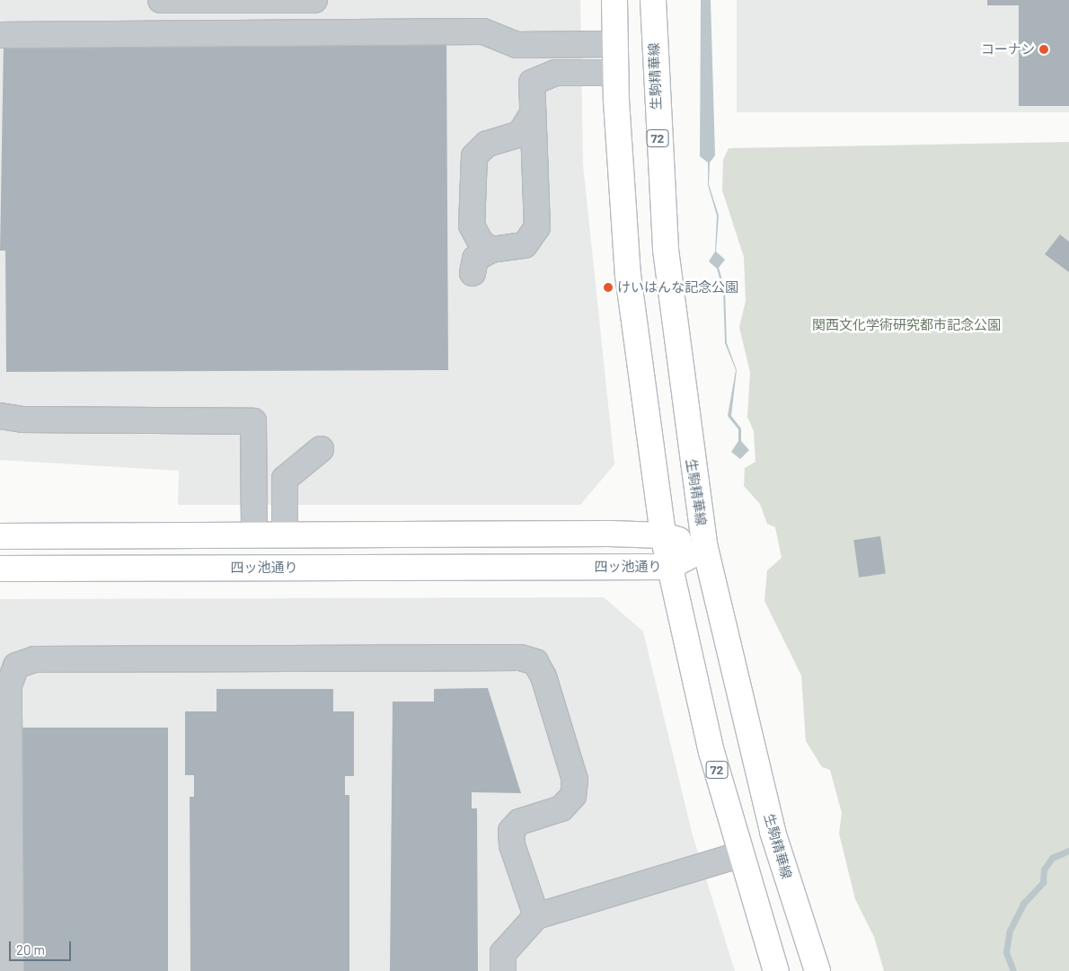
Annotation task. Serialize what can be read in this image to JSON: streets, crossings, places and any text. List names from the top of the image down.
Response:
{
  "streets": {
    "main road": ["生駒精華線", "72", "四ッ池通り"]
  },
  "crossings": [
    ["生駒精華線", "四ッ池通り"],
    ["72", "四ッ池通り"]
  ],
  "parks": ["関西文化学術研究都市記念公園"],
  "places": ["コーナン", "けいはんな記念公園"],
  "scale_bar": "20 m"
}
